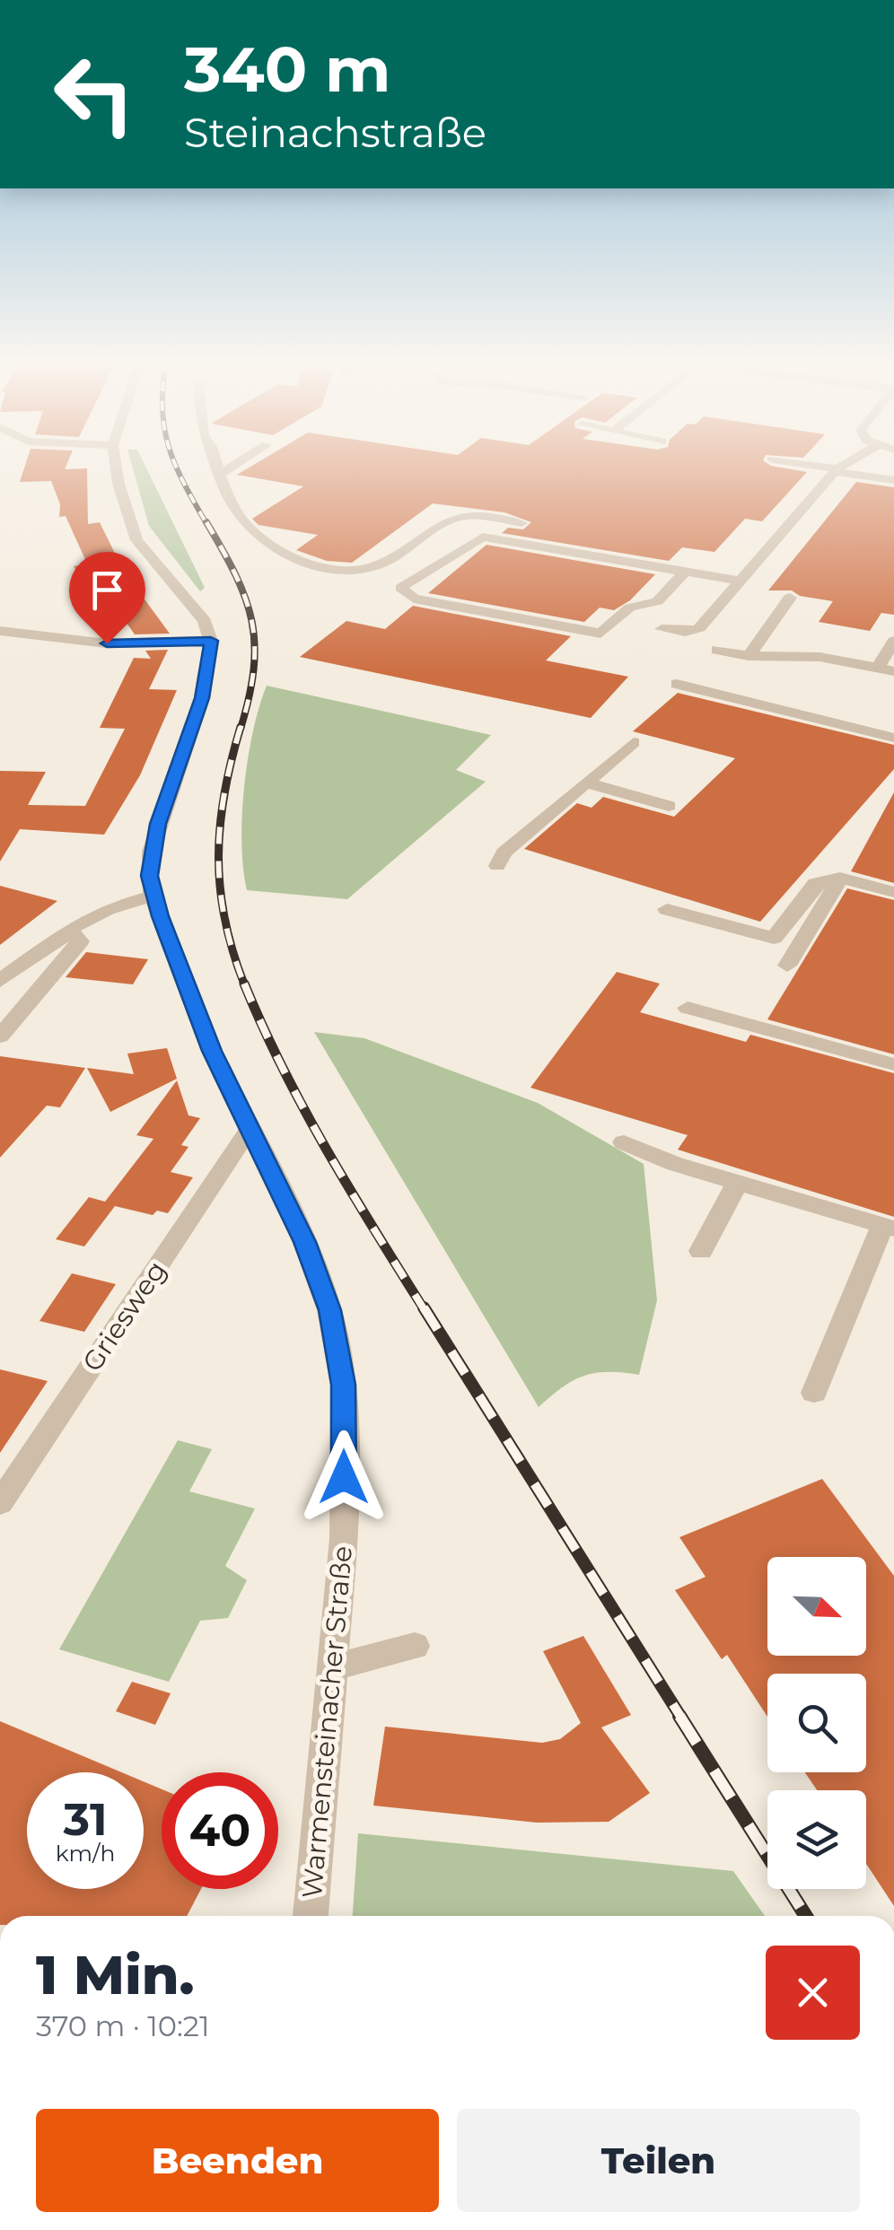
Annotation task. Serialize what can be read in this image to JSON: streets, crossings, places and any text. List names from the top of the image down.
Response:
{
  "streets": {
    "street": ["Griesweg", "Warmensteinacher Straße"]
  },
  "crossings": [
    ["Griesweg", "Warmensteinacher Straße"]
  ],
  "north": "bottom right",
  "page": {
    "turn": ["340 m", "Steinachstraße"],
    "speed": "31 km/h",
    "limit": "40",
    "heading": ["1 Min.", "370 m · 10:21"],
    "buttons": ["Beenden", "Teilen"]
  }
}
